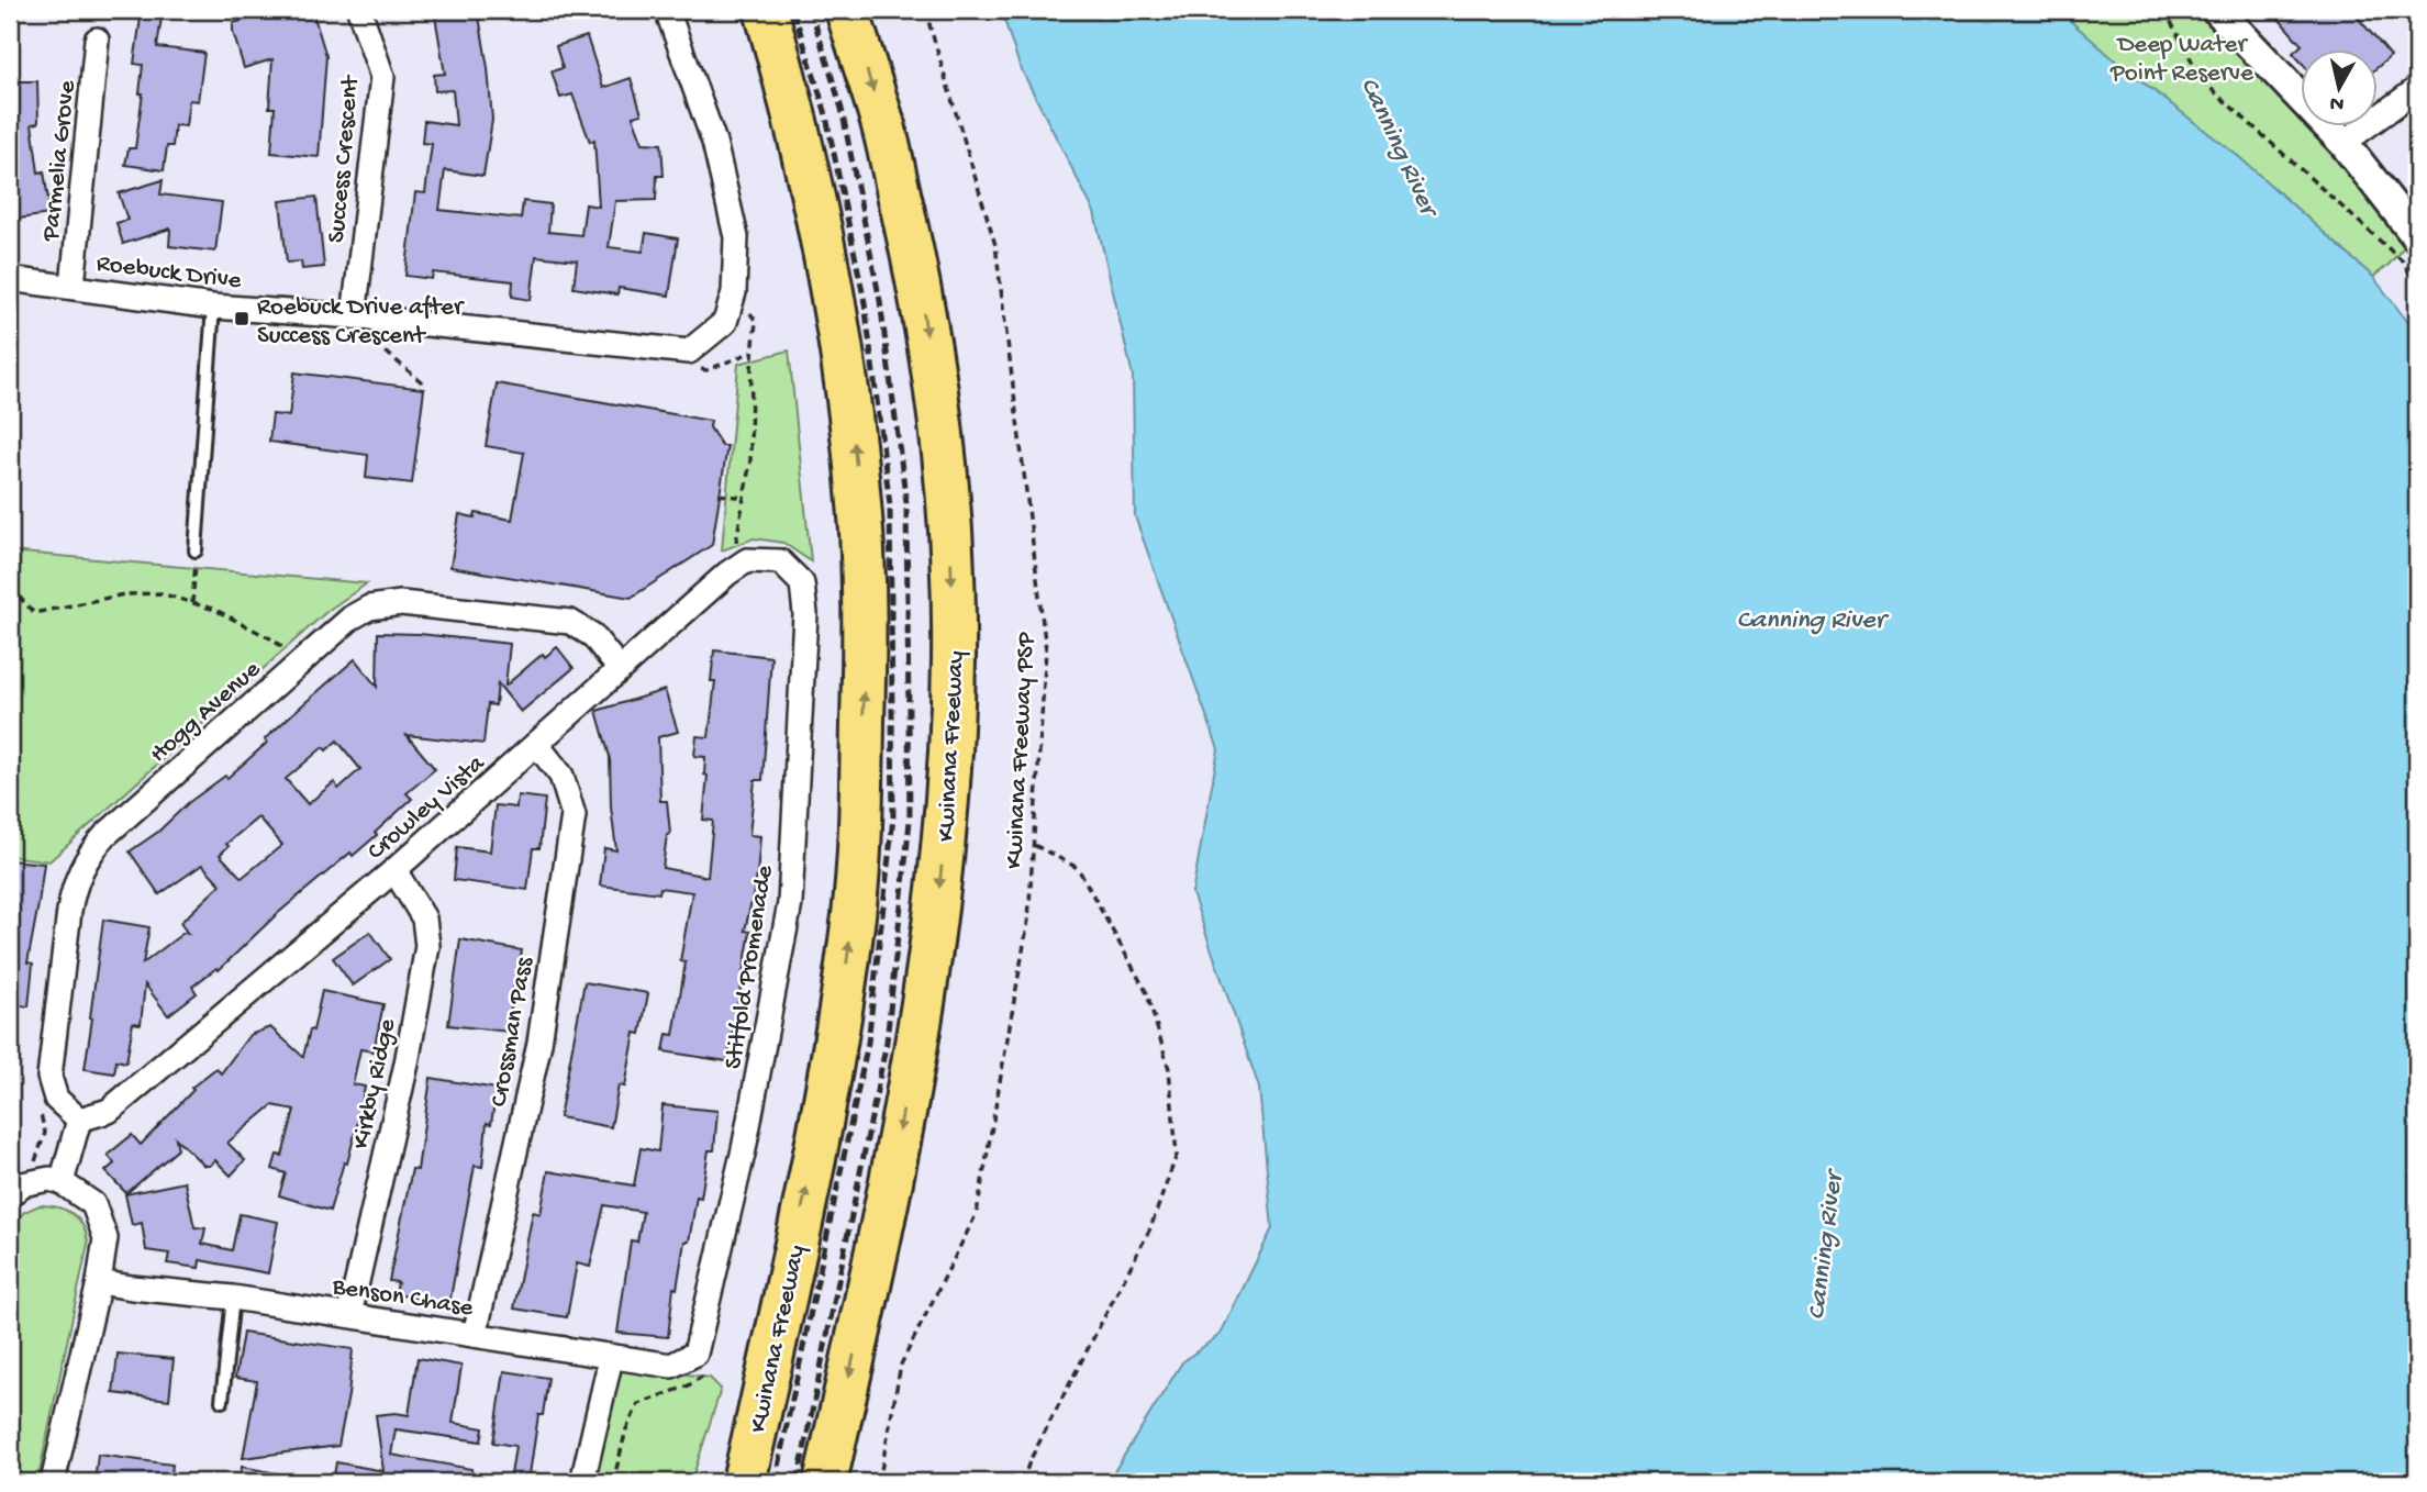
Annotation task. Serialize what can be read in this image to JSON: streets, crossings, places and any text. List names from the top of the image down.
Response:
{
  "streets": {
    "highway": ["Kwinana Freeway"],
    "street": [
      "Success Crescent",
      "Parmelia Grove",
      "Roebuck Drive",
      "Hogg Avenue",
      "Crowley Vista",
      "Stitfold Promenade",
      "Crossman Pass",
      "Kirkby Ridge",
      "Benson Chase"
    ],
    "path": ["Kwinana Freeway PSP"]
  },
  "crossings": [
    ["Success Crescent", "Roebuck Drive"],
    ["Parmelia Grove", "Roebuck Drive"],
    ["Hogg Avenue", "Crowley Vista"],
    ["Crowley Vista", "Stitfold Promenade"],
    ["Crowley Vista", "Crossman Pass"],
    ["Crowley Vista", "Kirkby Ridge"],
    ["Stitfold Promenade", "Benson Chase"],
    ["Crossman Pass", "Benson Chase"],
    ["Kirkby Ridge", "Benson Chase"]
  ],
  "water": ["Canning River"],
  "parks": ["Deep Water Point Reserve"],
  "places": {
    "transit": ["Roebuck Drive after Success Crescent"]
  },
  "north": "bottom"
}
